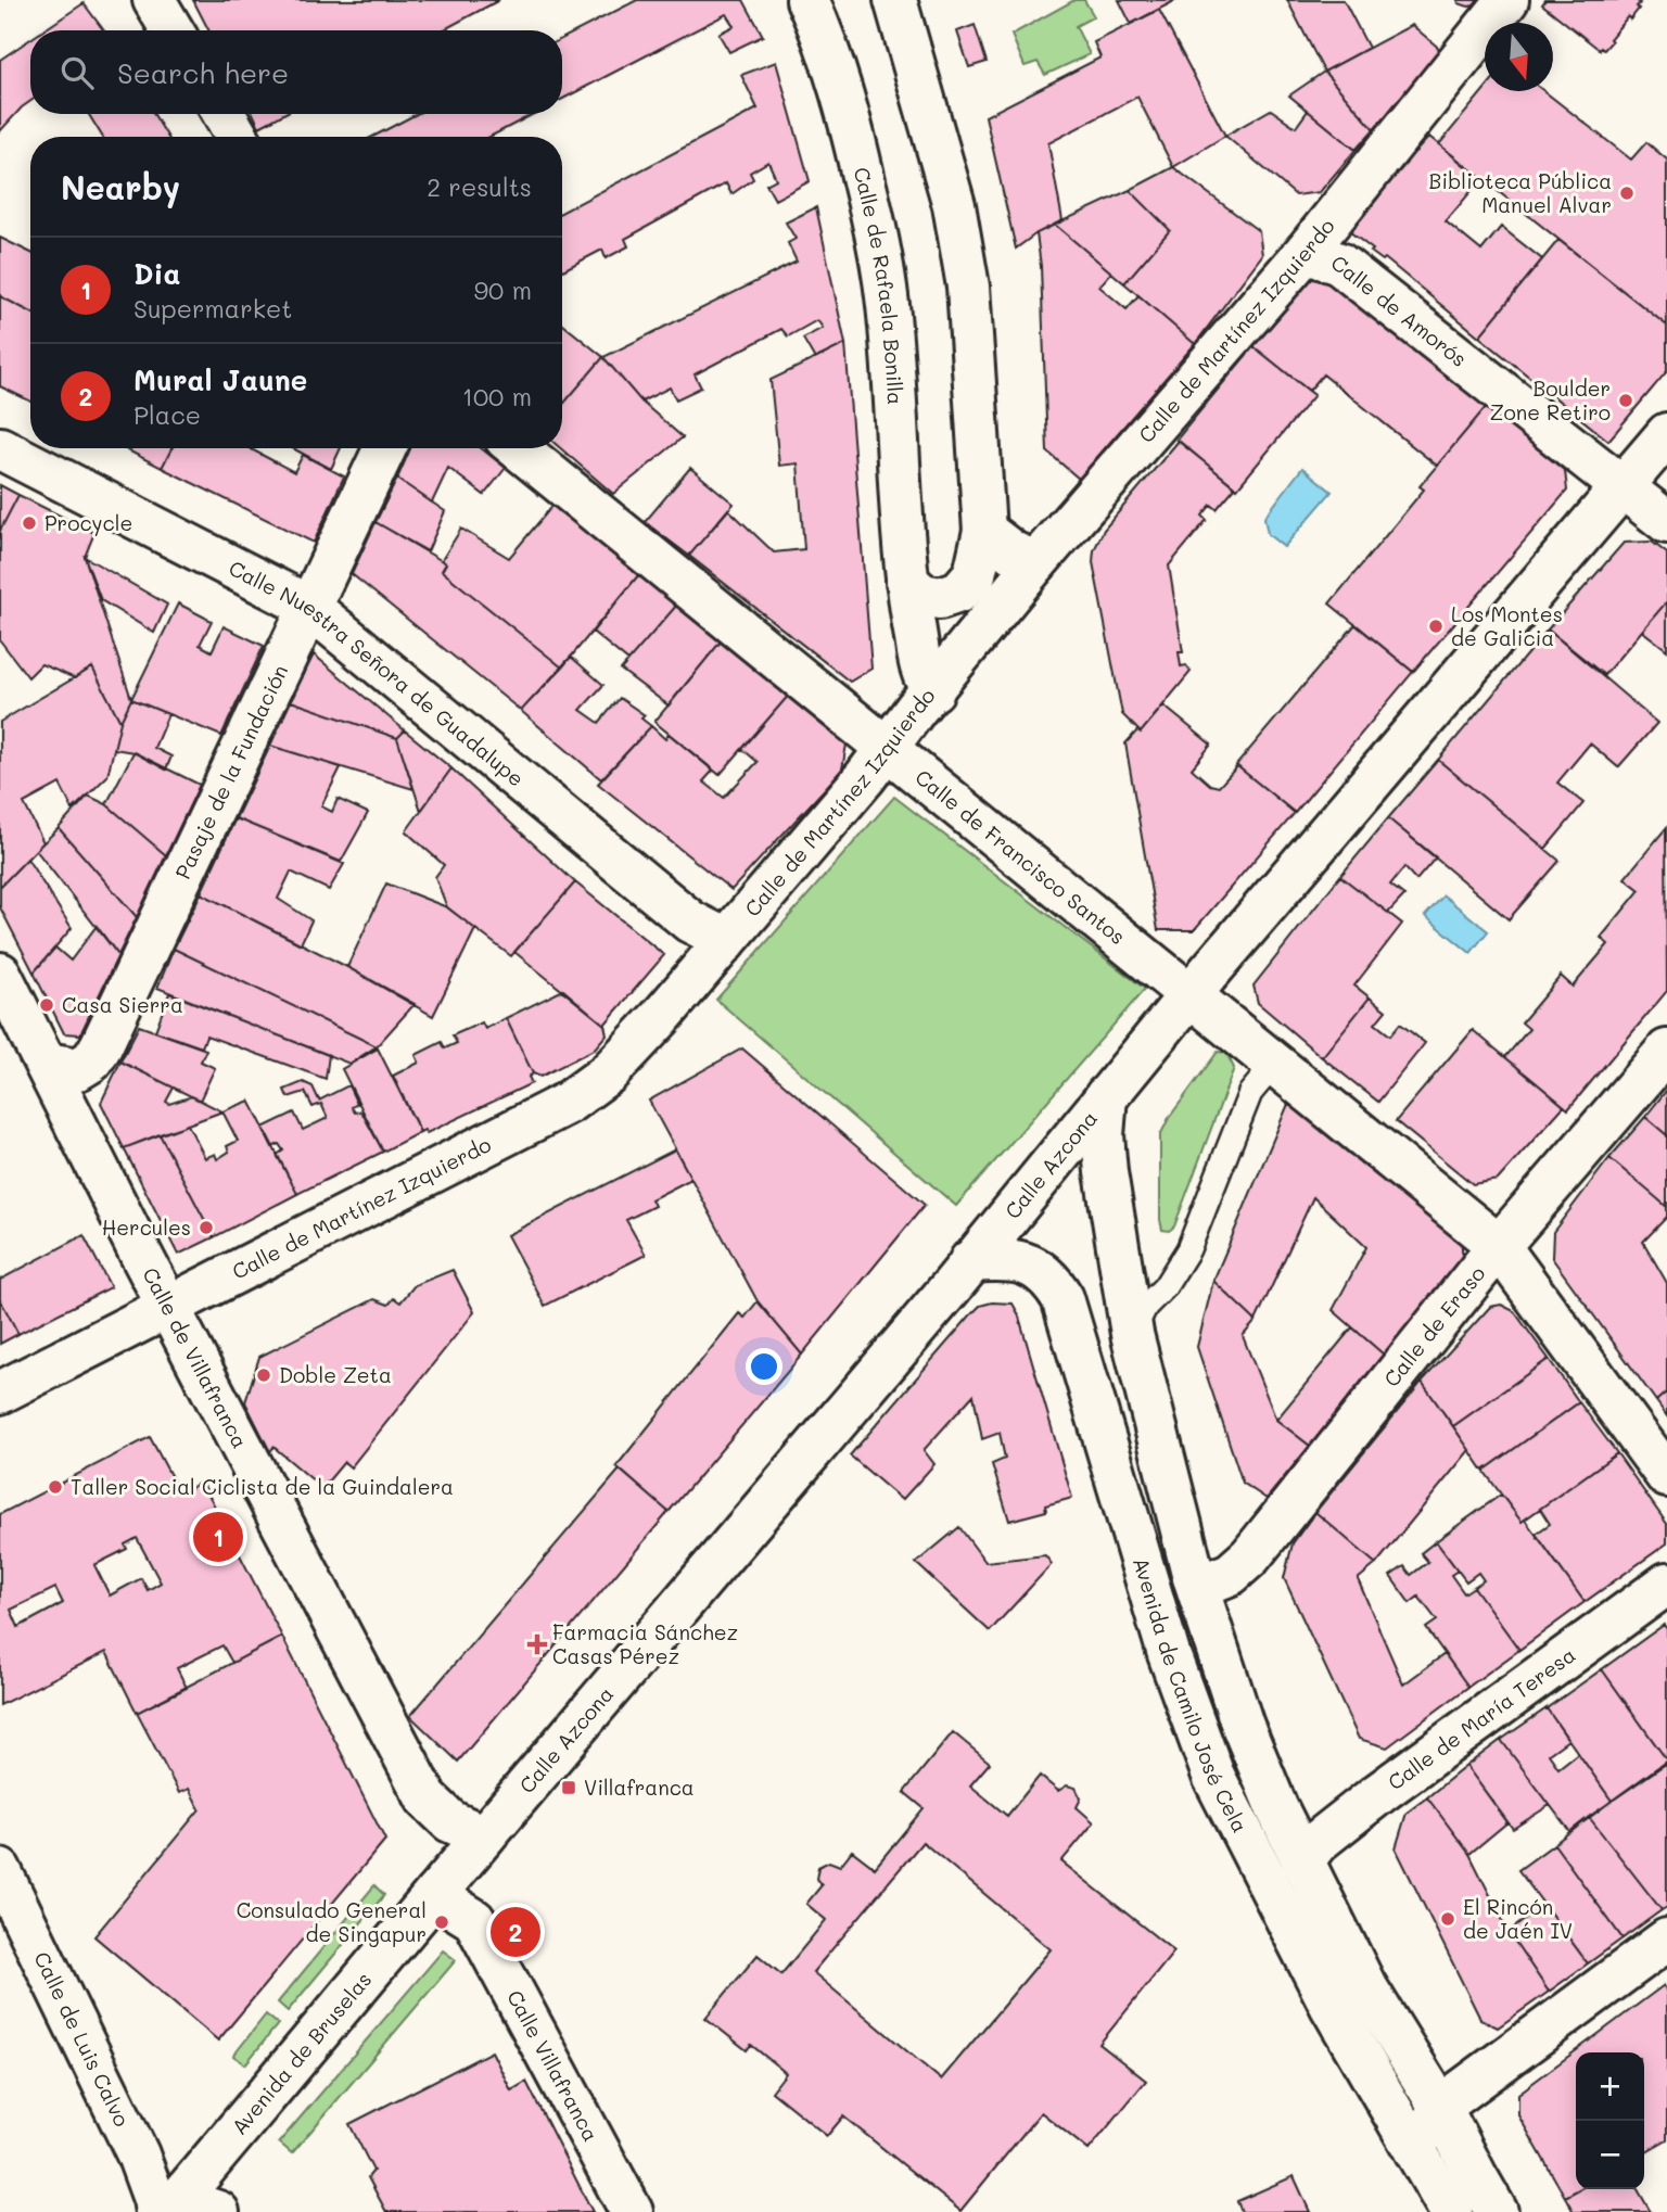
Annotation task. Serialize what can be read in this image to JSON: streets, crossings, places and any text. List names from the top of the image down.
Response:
{
  "streets": {
    "street": [
      "Calle de Rafaela Bonilla",
      "Calle de Amorós",
      "Calle de Martínez Izquierdo",
      "Calle Nuestra Señora de Guadalupe",
      "Pasaje de la Fundación",
      "Calle de Francisco Santos",
      "Calle Azcona",
      "Calle de Eraso",
      "Calle de Villafranca",
      "Avenida de Camilo José Cela",
      "Calle de María Teresa",
      "Calle de Luis Calvo",
      "Avenida de Bruselas",
      "Calle Villafranca"
    ]
  },
  "crossings": [
    ["Calle de Rafaela Bonilla", "Calle de Martínez Izquierdo"],
    ["Calle de Amorós", "Calle de Martínez Izquierdo"],
    ["Calle de Amorós", "Calle Azcona"],
    ["Calle de Martínez Izquierdo", "Calle Nuestra Señora de Guadalupe"],
    ["Calle de Martínez Izquierdo", "Calle de Francisco Santos"],
    ["Calle de Martínez Izquierdo", "Calle de Villafranca"],
    ["Calle Nuestra Señora de Guadalupe", "Pasaje de la Fundación"],
    ["Pasaje de la Fundación", "Calle de Villafranca"],
    ["Calle de Francisco Santos", "Calle Azcona"],
    ["Calle de Francisco Santos", "Calle de Eraso"],
    ["Calle Azcona", "Calle de Villafranca"],
    ["Calle Azcona", "Avenida de Camilo José Cela"],
    ["Calle Azcona", "Avenida de Bruselas"],
    ["Calle Azcona", "Calle Villafranca"],
    ["Calle de Eraso", "Avenida de Camilo José Cela"],
    ["Avenida de Camilo José Cela", "Calle de María Teresa"],
    ["Calle de Luis Calvo", "Avenida de Bruselas"],
    ["Avenida de Bruselas", "Calle Villafranca"]
  ],
  "places": {
    "other": [
      "Biblioteca Pública Manuel Alvar",
      "Boulder Zone Retiro",
      "Procycle",
      "Los Montes de Galicia",
      "Casa Sierra",
      "Hercules",
      "Doble Zeta",
      "Taller Social Ciclista de la Guindalera",
      "El Rincón de Jaén IV",
      "Consulado General de Singapur"
    ],
    "health": ["Farmacia Sánchez Casas Pérez"],
    "transit": ["Villafranca"]
  },
  "north": "bottom",
  "page": {
    "search": "Search here",
    "heading": ["Nearby", "2 results"],
    "list": [
      {
        "mark": "1",
        "name": "Dia",
        "note": "Supermarket",
        "value": "90 m"
      },
      {
        "mark": "2",
        "name": "Mural Jaune",
        "note": "Place",
        "value": "100 m"
      }
    ],
    "pins": ["1", "2"],
    "map_buttons": ["+", "−"]
  }
}
